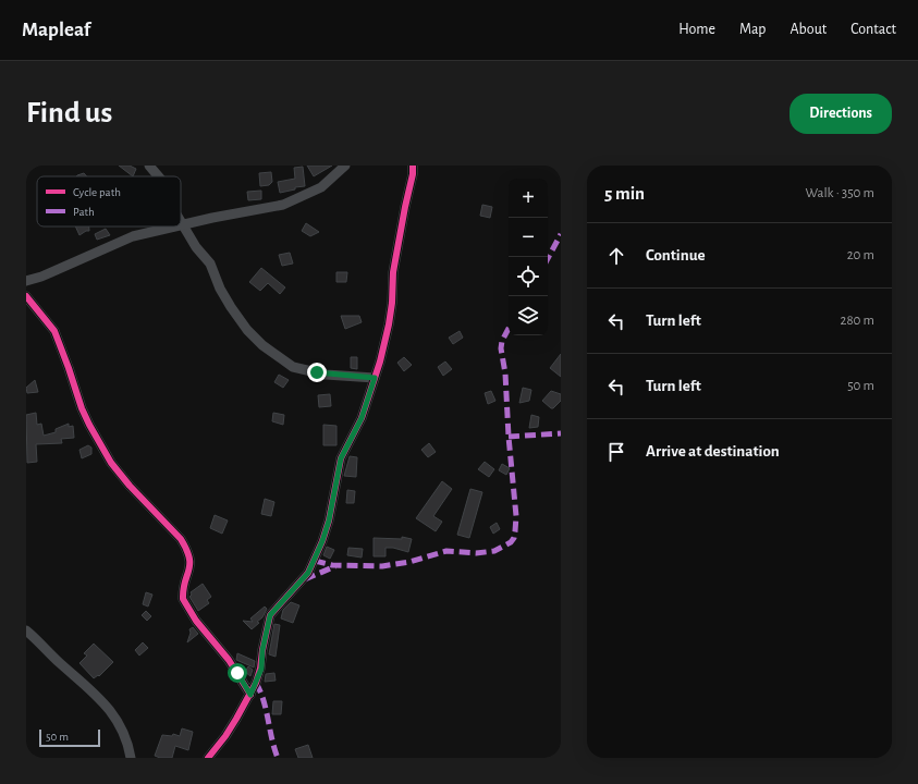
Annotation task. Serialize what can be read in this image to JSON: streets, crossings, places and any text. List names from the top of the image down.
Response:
{
  "legend": ["Cycle path", "Path"],
  "scale_bar": "50 m",
  "page": {
    "header": "Mapleaf",
    "nav": [
      "Home",
      "Map",
      "About",
      "Contact"
    ],
    "buttons": "Directions",
    "title": "Find us",
    "heading": ["5 min", "Walk · 350 m"],
    "map_buttons": ["+", "−"],
    "list": [
      ["Continue", "20 m"],
      ["Turn left", "280 m"],
      ["Turn left", "50 m"],
      "Arrive at destination"
    ],
    "scale": "50 m"
  }
}
